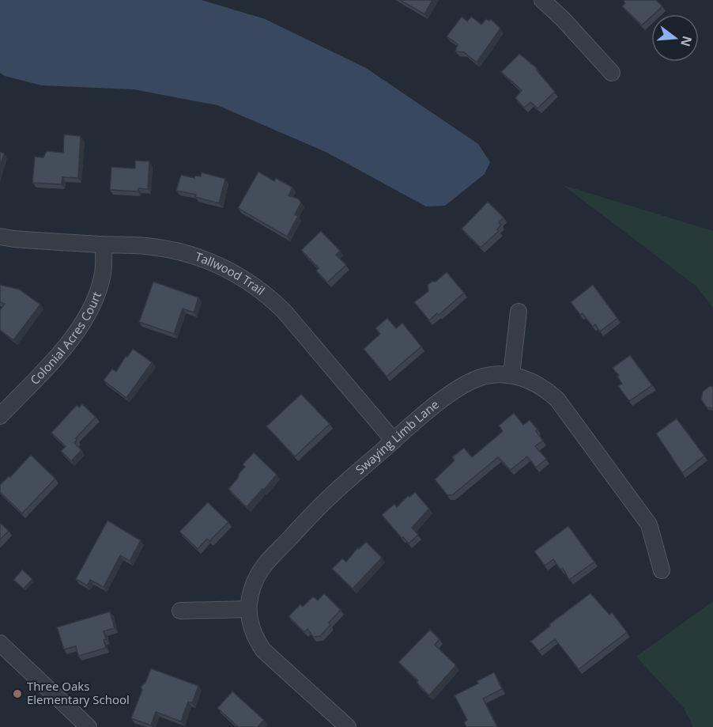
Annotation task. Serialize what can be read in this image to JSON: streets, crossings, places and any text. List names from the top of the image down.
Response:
{
  "streets": {
    "street": ["Tallwood Trail", "Colonial Acres Court", "Swaying Limb Lane"]
  },
  "crossings": [
    ["Tallwood Trail", "Colonial Acres Court"],
    ["Tallwood Trail", "Swaying Limb Lane"]
  ],
  "places": ["Three Oaks Elementary School"],
  "north": "right"
}
